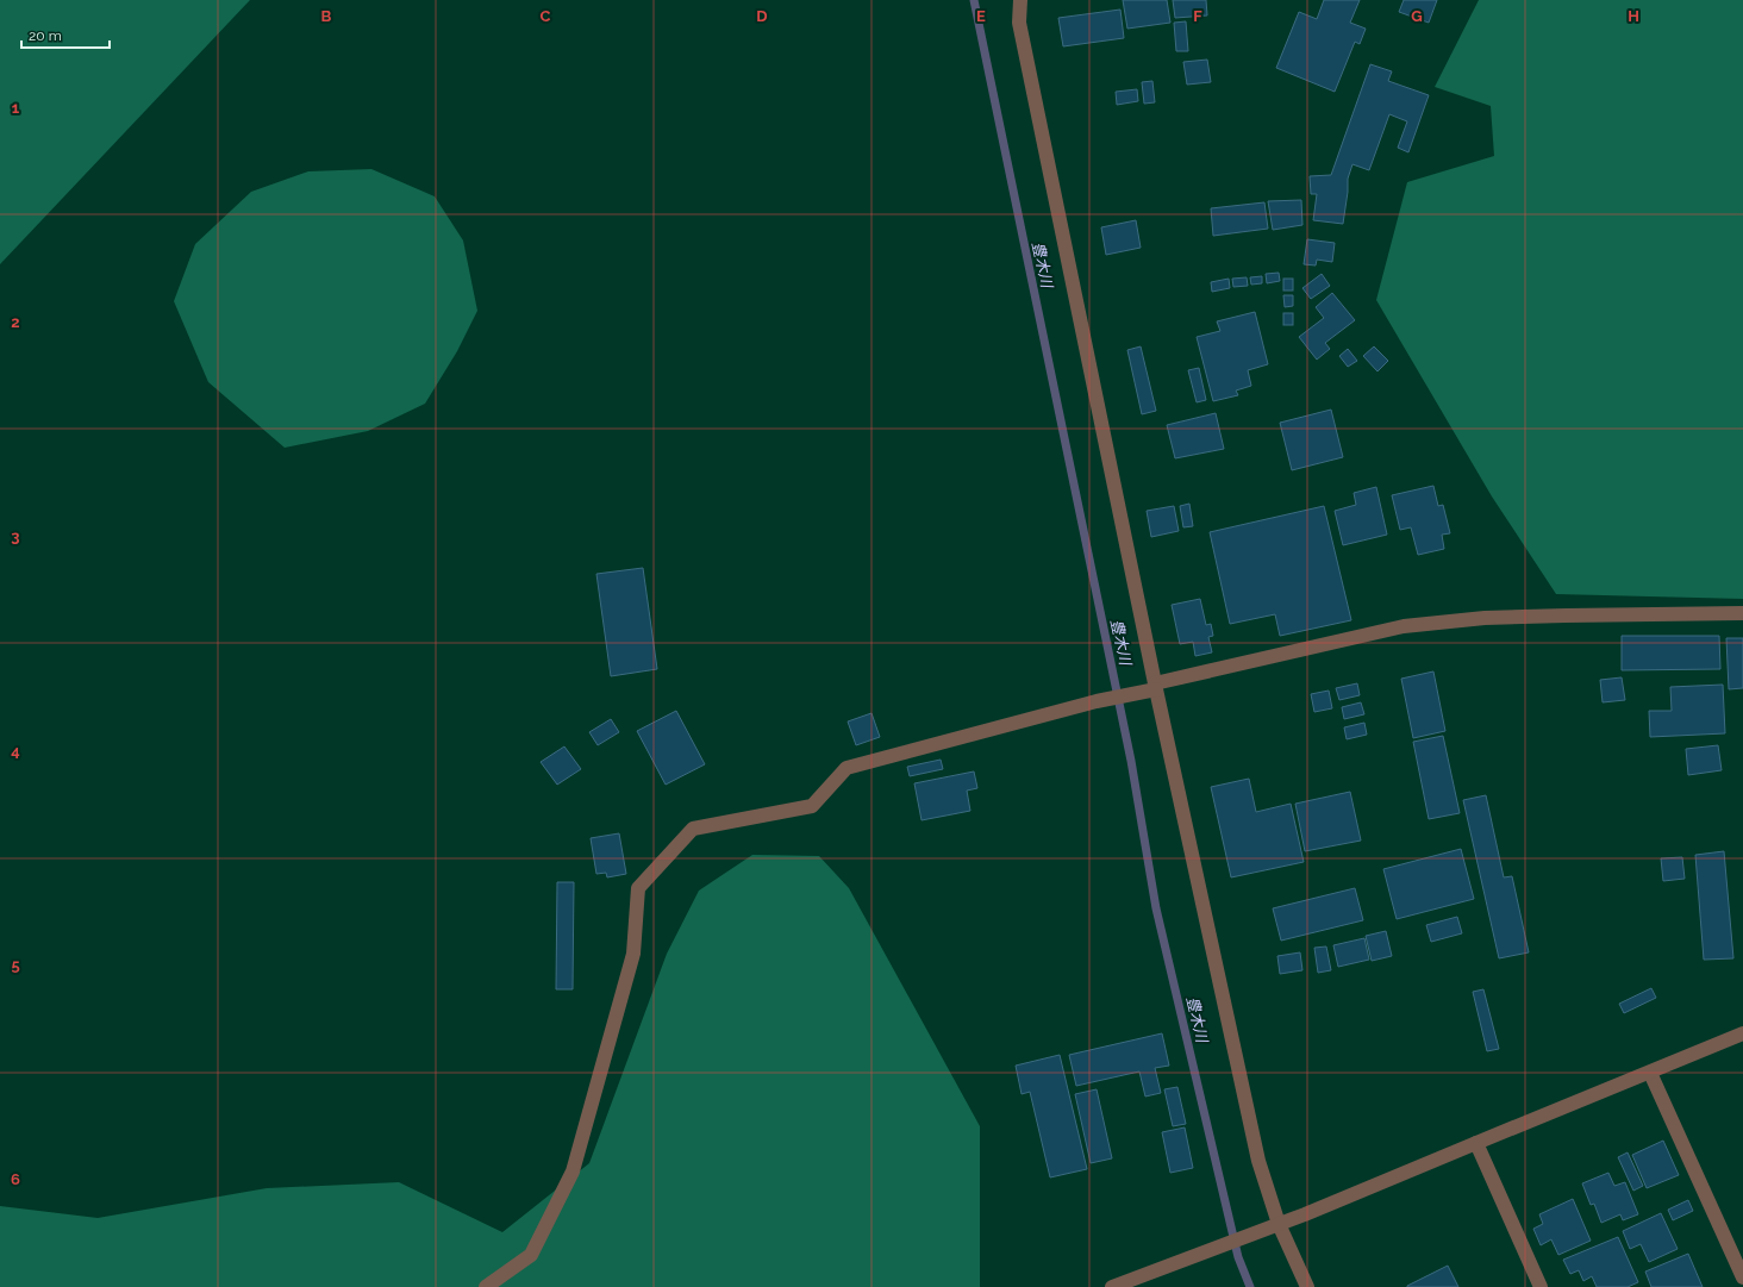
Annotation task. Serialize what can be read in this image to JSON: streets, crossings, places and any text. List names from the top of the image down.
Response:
{
  "water": ["豊木川"],
  "scale_bar": "20 m",
  "grid": {
    "columns": [
      "B",
      "C",
      "D",
      "E",
      "F",
      "G",
      "H"
    ],
    "rows": [
      "1",
      "2",
      "3",
      "4",
      "5",
      "6"
    ]
  }
}
